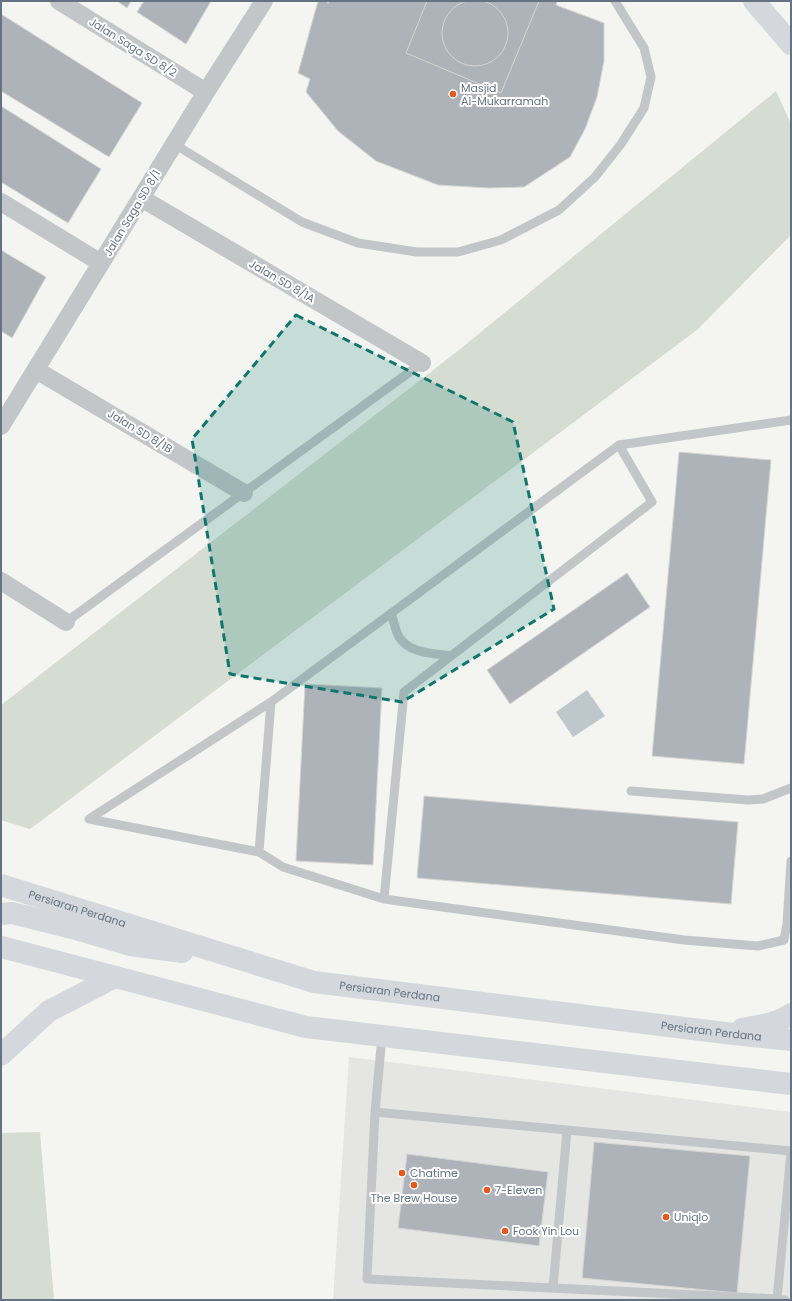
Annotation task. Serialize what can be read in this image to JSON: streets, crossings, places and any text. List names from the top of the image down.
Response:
{
  "streets": {
    "main road": ["Persiaran Perdana"],
    "street": [
      "Jalan Saga SD 8/2",
      "Jalan Saga SD 8/1",
      "Jalan SD 8/1A",
      "Jalan SD 8/1B"
    ]
  },
  "crossings": [
    ["Jalan Saga SD 8/2", "Jalan Saga SD 8/1"],
    ["Jalan Saga SD 8/1", "Jalan SD 8/1A"],
    ["Jalan Saga SD 8/1", "Jalan SD 8/1B"]
  ],
  "places": [
    "Masjid Al-Mukarramah",
    "Chatime",
    "The Brew House",
    "7-Eleven",
    "Uniqlo",
    "Fook Yin Lou"
  ]
}
